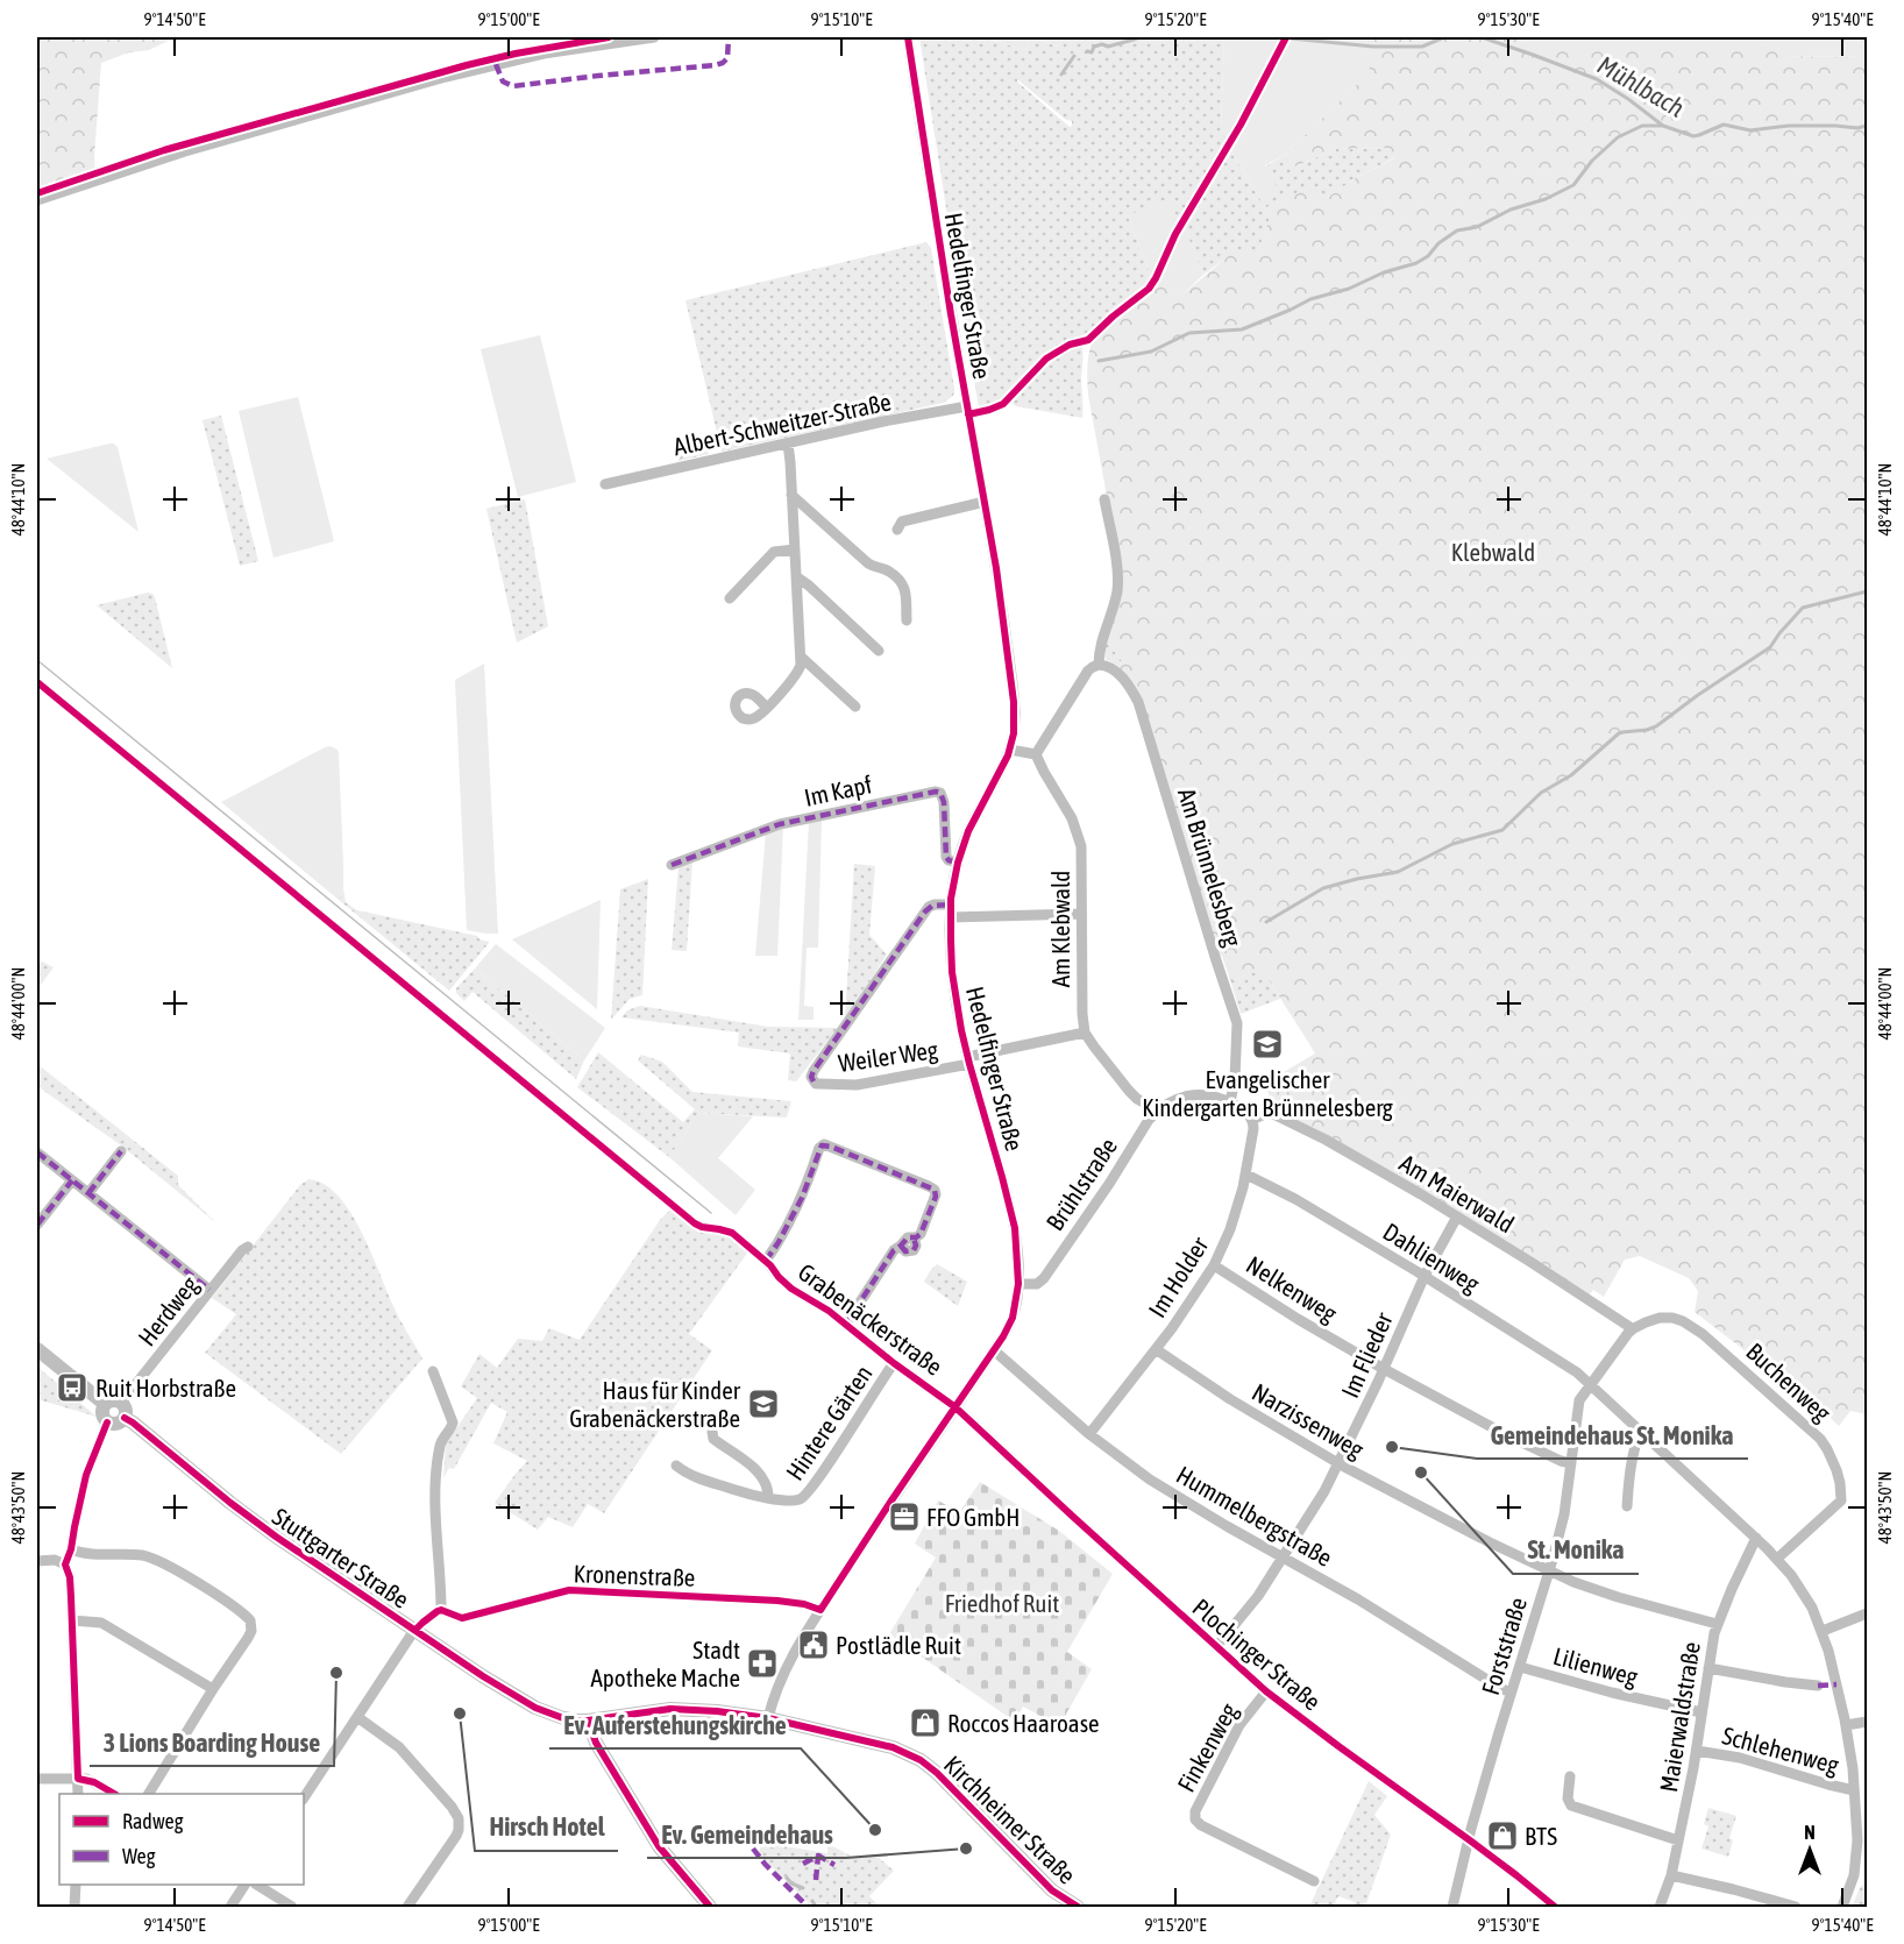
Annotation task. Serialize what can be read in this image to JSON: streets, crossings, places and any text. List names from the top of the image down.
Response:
{
  "streets": {
    "main road": ["Stuttgarter Straße", "Kirchheimer Straße"],
    "street": [
      "Hedelfinger Straße",
      "Albert-Schweitzer-Straße",
      "Im Kapf",
      "Am Brünnelesberg",
      "Am Klebwald",
      "Weiler Weg",
      "Brühlstraße",
      "Am Maierwald",
      "Dahlienweg",
      "Im Holder",
      "Nelkenweg",
      "Herdweg",
      "Grabenäckerstraße",
      "Im Flieder",
      "Buchenweg",
      "Narzissenweg",
      "Hintere Gärten",
      "Hummelbergstraße",
      "Kronenstraße",
      "Forststraße",
      "Plochinger Straße",
      "Lilienweg",
      "Maierwaldstraße",
      "Finkenweg",
      "Schlehenweg"
    ]
  },
  "crossings": [
    ["Hedelfinger Straße", "Albert-Schweitzer-Straße"],
    ["Hedelfinger Straße", "Im Kapf"],
    ["Hedelfinger Straße", "Weiler Weg"],
    ["Hedelfinger Straße", "Brühlstraße"],
    ["Hedelfinger Straße", "Grabenäckerstraße"],
    ["Hedelfinger Straße", "Hummelbergstraße"],
    ["Hedelfinger Straße", "Kronenstraße"],
    ["Hedelfinger Straße", "Plochinger Straße"],
    ["Hedelfinger Straße", "Kirchheimer Straße"],
    ["Am Klebwald", "Weiler Weg"],
    ["Am Maierwald", "Im Holder"],
    ["Am Maierwald", "Im Flieder"],
    ["Am Maierwald", "Buchenweg"],
    ["Am Maierwald", "Forststraße"],
    ["Dahlienweg", "Im Holder"],
    ["Dahlienweg", "Im Flieder"],
    ["Dahlienweg", "Buchenweg"],
    ["Dahlienweg", "Forststraße"],
    ["Dahlienweg", "Maierwaldstraße"],
    ["Dahlienweg", "Schlehenweg"],
    ["Im Holder", "Nelkenweg"],
    ["Im Holder", "Narzissenweg"],
    ["Im Holder", "Hummelbergstraße"],
    ["Nelkenweg", "Im Flieder"],
    ["Nelkenweg", "Forststraße"],
    ["Herdweg", "Stuttgarter Straße"],
    ["Grabenäckerstraße", "Hintere Gärten"],
    ["Grabenäckerstraße", "Plochinger Straße"],
    ["Im Flieder", "Narzissenweg"],
    ["Im Flieder", "Hummelbergstraße"],
    ["Im Flieder", "Plochinger Straße"],
    ["Buchenweg", "Forststraße"],
    ["Narzissenweg", "Forststraße"],
    ["Narzissenweg", "Maierwaldstraße"],
    ["Hummelbergstraße", "Forststraße"],
    ["Stuttgarter Straße", "Kirchheimer Straße"],
    ["Forststraße", "Plochinger Straße"],
    ["Forststraße", "Lilienweg"],
    ["Plochinger Straße", "Finkenweg"],
    ["Lilienweg", "Maierwaldstraße"],
    ["Maierwaldstraße", "Schlehenweg"]
  ],
  "water": ["Mühlbach"],
  "parks": ["Klebwald", "Friedhof Ruit"],
  "places": {
    "school or university": ["Evangelischer Kindergarten Brünnelesberg", "Haus für Kinder Grabenäckerstraße"],
    "bus stop": ["Ruit Horbstraße"],
    "other": [
      "Gemeindehaus St. Monika",
      "St. Monika",
      "3 Lions Boarding House",
      "Hirsch Hotel",
      "Ev. Auferstehungskirche",
      "Ev. Gemeindehaus"
    ],
    "office": ["FFO GmbH"],
    "public building": ["Postlädle Ruit"],
    "pharmacy": ["Stadt Apotheke Mache"],
    "shop": ["Roccos Haaroase", "BTS"]
  },
  "legend": ["Radweg", "Weg"],
  "north": "top",
  "coordinates": [
    "9°14'50\"E",
    "9°15'00\"E",
    "9°15'10\"E",
    "9°15'20\"E",
    "9°15'30\"E",
    "9°15'40\"E",
    "48°44'10\"N",
    "48°44'00\"N",
    "48°43'50\"N"
  ]
}
